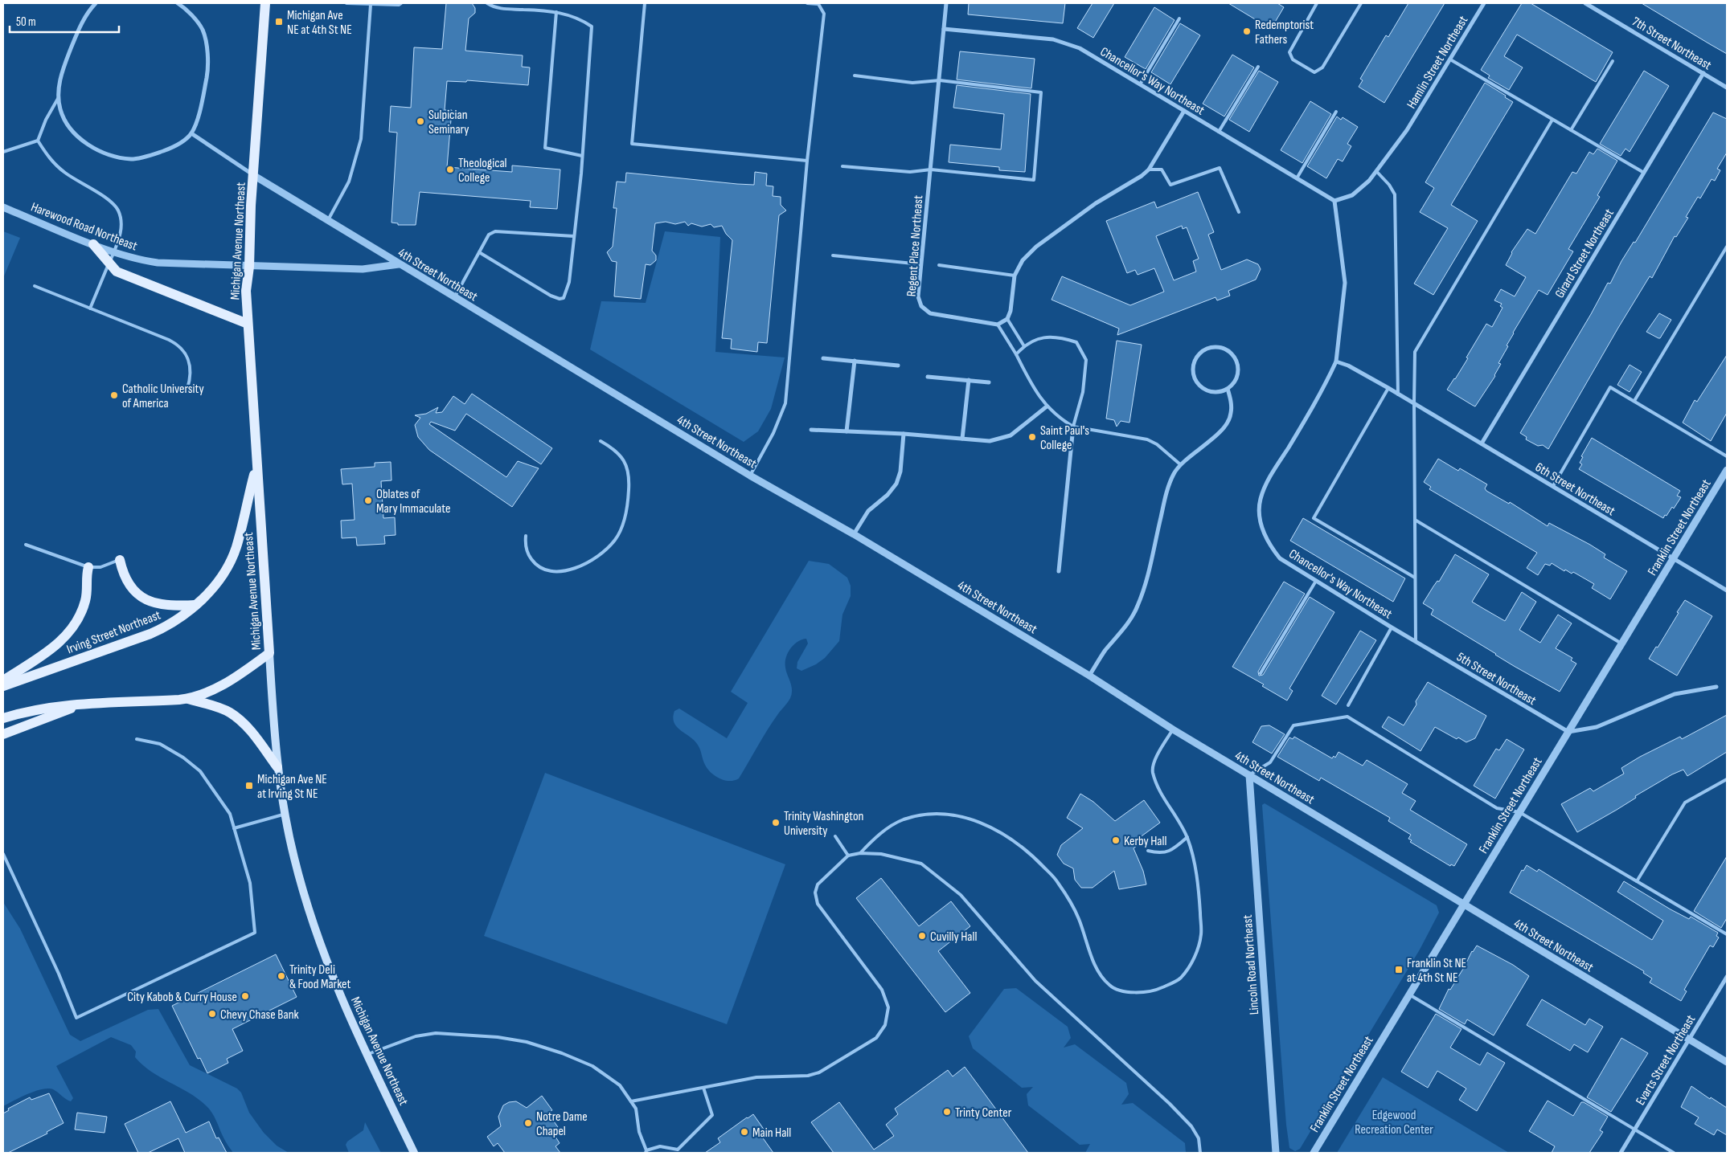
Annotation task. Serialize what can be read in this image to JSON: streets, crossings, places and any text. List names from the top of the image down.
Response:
{
  "streets": {
    "main road": ["Michigan Avenue Northeast", "Irving Street Northeast"],
    "street": [
      "7th Street Northeast",
      "Hamlin Street Northeast",
      "Chancellor's Way Northeast",
      "Harewood Road Northeast",
      "Regent Place Northeast",
      "Girard Street Northeast",
      "4th Street Northeast",
      "6th Street Northeast",
      "Franklin Street Northeast",
      "5th Street Northeast",
      "Lincoln Road Northeast",
      "Evarts Street Northeast"
    ]
  },
  "crossings": [
    ["7th Street Northeast", "Girard Street Northeast"],
    ["Chancellor's Way Northeast", "Regent Place Northeast"],
    ["Chancellor's Way Northeast", "5th Street Northeast"],
    ["Harewood Road Northeast", "Michigan Avenue Northeast"],
    ["Harewood Road Northeast", "4th Street Northeast"],
    ["Michigan Avenue Northeast", "4th Street Northeast"],
    ["Michigan Avenue Northeast", "Irving Street Northeast"],
    ["Girard Street Northeast", "6th Street Northeast"],
    ["4th Street Northeast", "Franklin Street Northeast"],
    ["4th Street Northeast", "Lincoln Road Northeast"],
    ["4th Street Northeast", "Evarts Street Northeast"],
    ["6th Street Northeast", "Franklin Street Northeast"],
    ["Franklin Street Northeast", "5th Street Northeast"]
  ],
  "parks": ["Edgewood Recreation Center"],
  "places": {
    "transit": ["Michigan Ave NE at 4th St NE", "Michigan Ave NE at Irving St NE", "Franklin St NE at 4th St NE"],
    "other": [
      "Redemptorist Fathers",
      "Sulpician Seminary",
      "Theological College",
      "Catholic University of America",
      "Saint Paul's College",
      "Oblates of Mary Immaculate",
      "Trinity Washington University",
      "Kerby Hall",
      "Cuvilly Hall",
      "Trinity Deli & Food Market",
      "City Kabob & Curry House",
      "Chevy Chase Bank",
      "Trinty Center",
      "Notre Dame Chapel",
      "Main Hall"
    ]
  },
  "scale_bar": "50 m"
}
